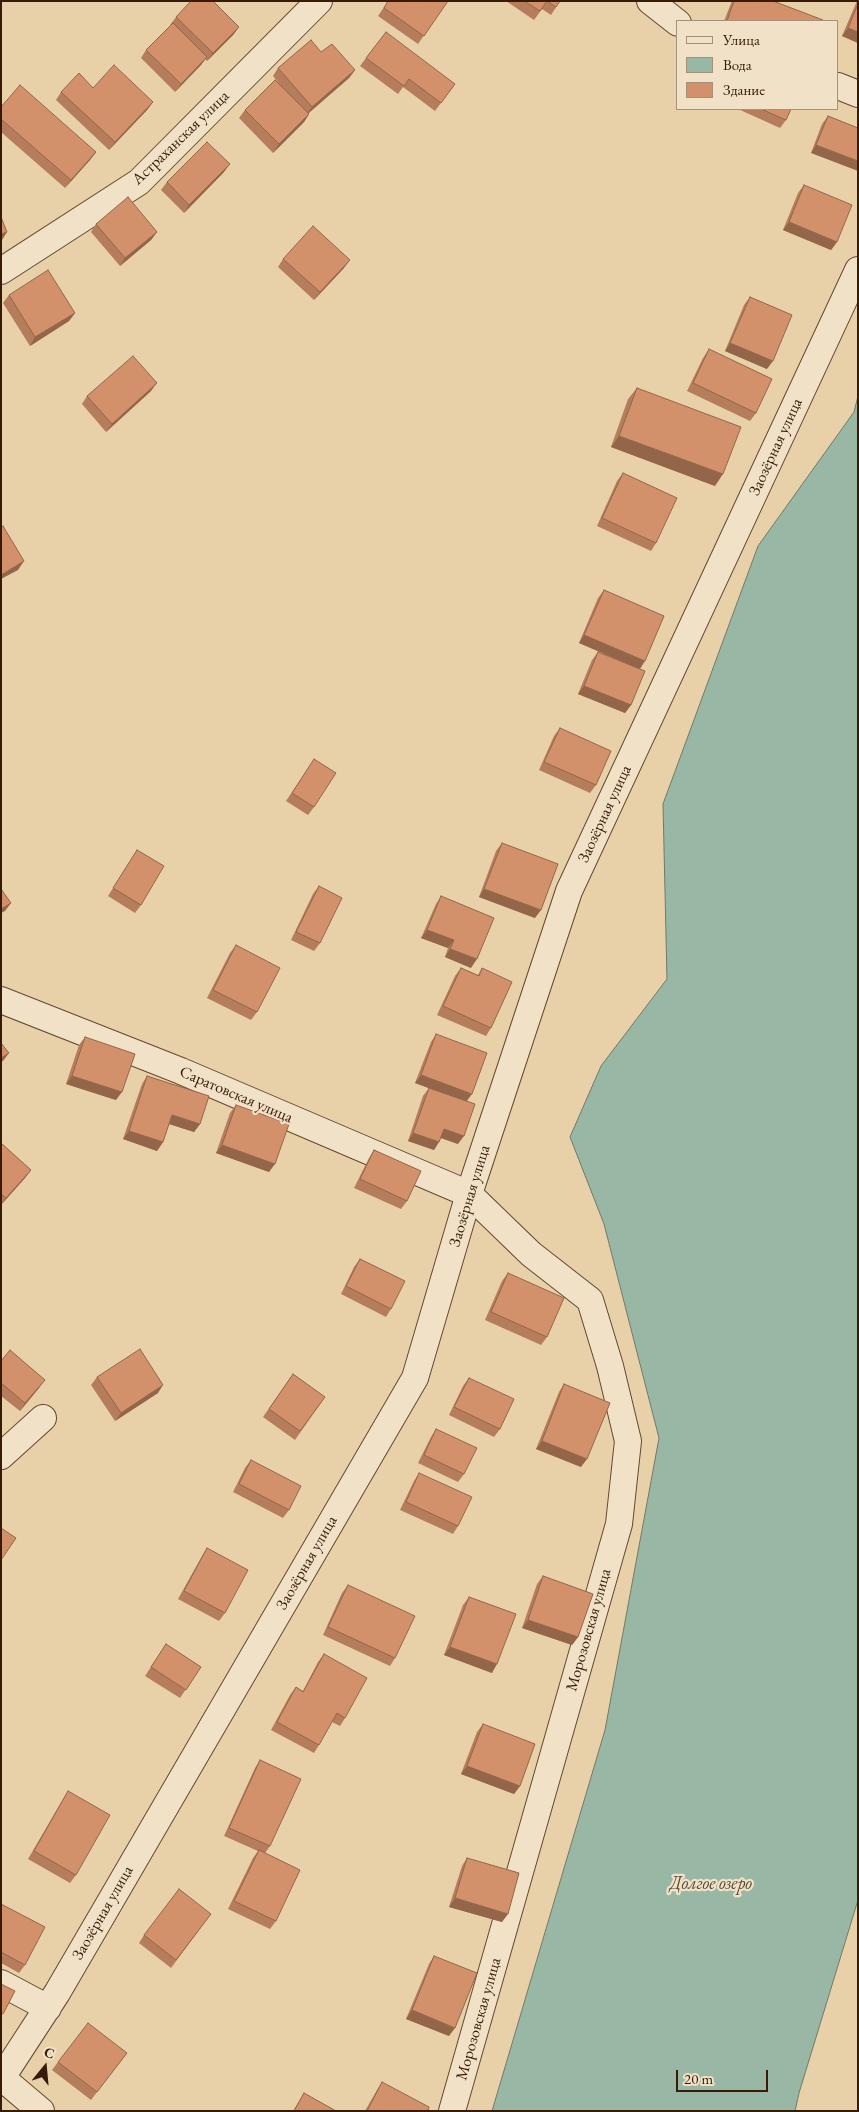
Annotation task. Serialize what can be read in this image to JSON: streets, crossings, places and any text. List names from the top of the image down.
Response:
{
  "streets": {
    "street": [
      "Астраханская улица",
      "Заозёрная улица",
      "Саратовская улица",
      "Морозовская улица"
    ]
  },
  "crossings": [
    ["Заозёрная улица", "Саратовская улица"],
    ["Заозёрная улица", "Морозовская улица"],
    ["Саратовская улица", "Морозовская улица"]
  ],
  "water": ["Долгое озеро"],
  "legend": ["Улица", "Вода", "Здание"],
  "scale_bar": "20 m",
  "north": "top"
}
